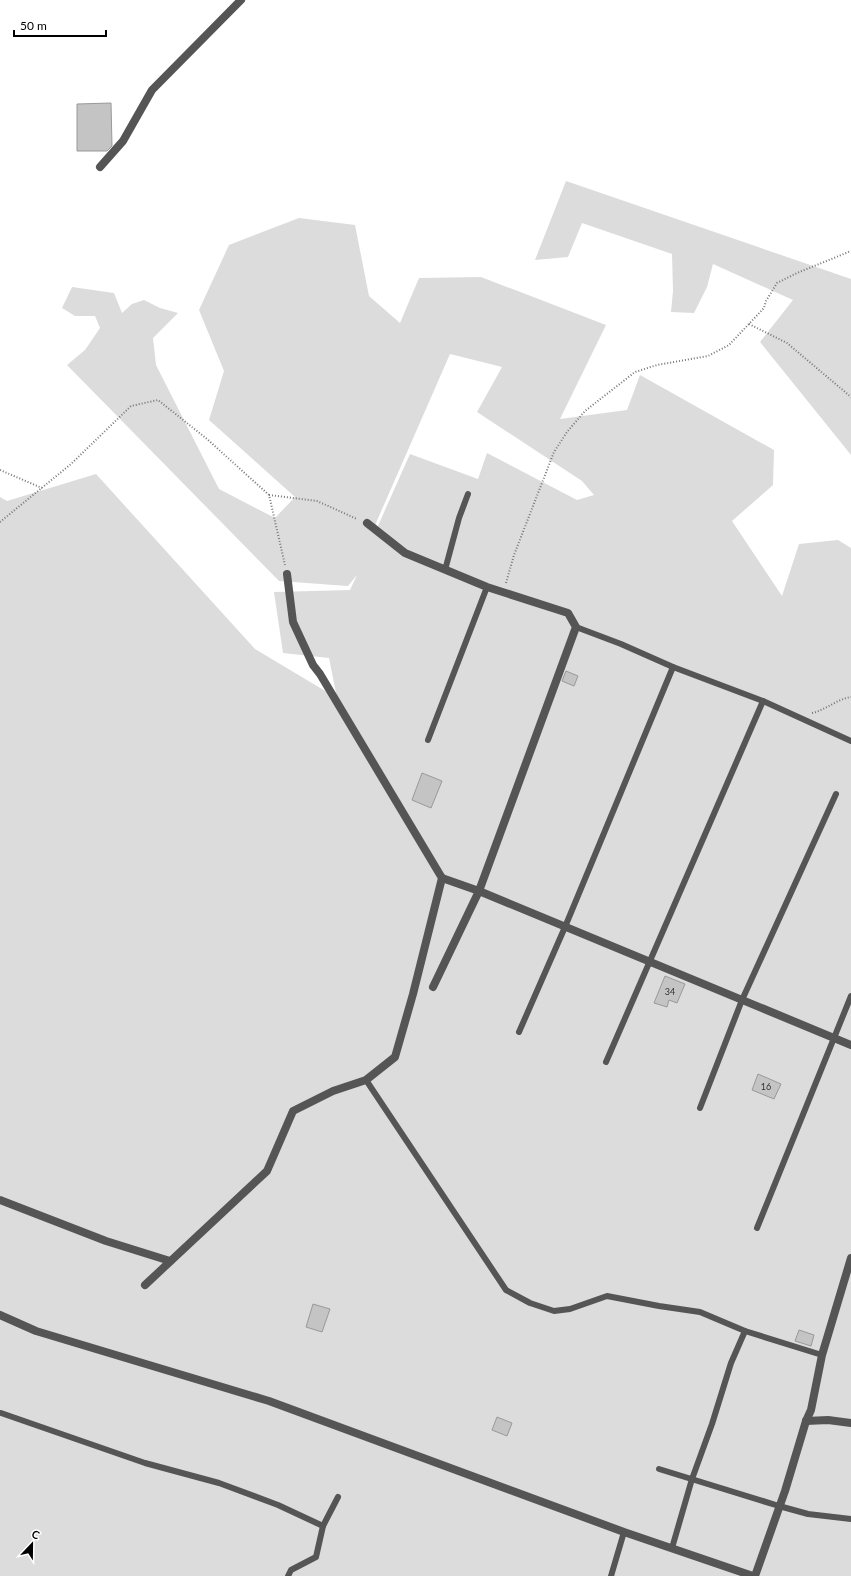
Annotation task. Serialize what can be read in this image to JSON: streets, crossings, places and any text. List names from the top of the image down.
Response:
{
  "house_numbers": ["34", "16"],
  "scale_bar": "50 m",
  "north": "top"
}
